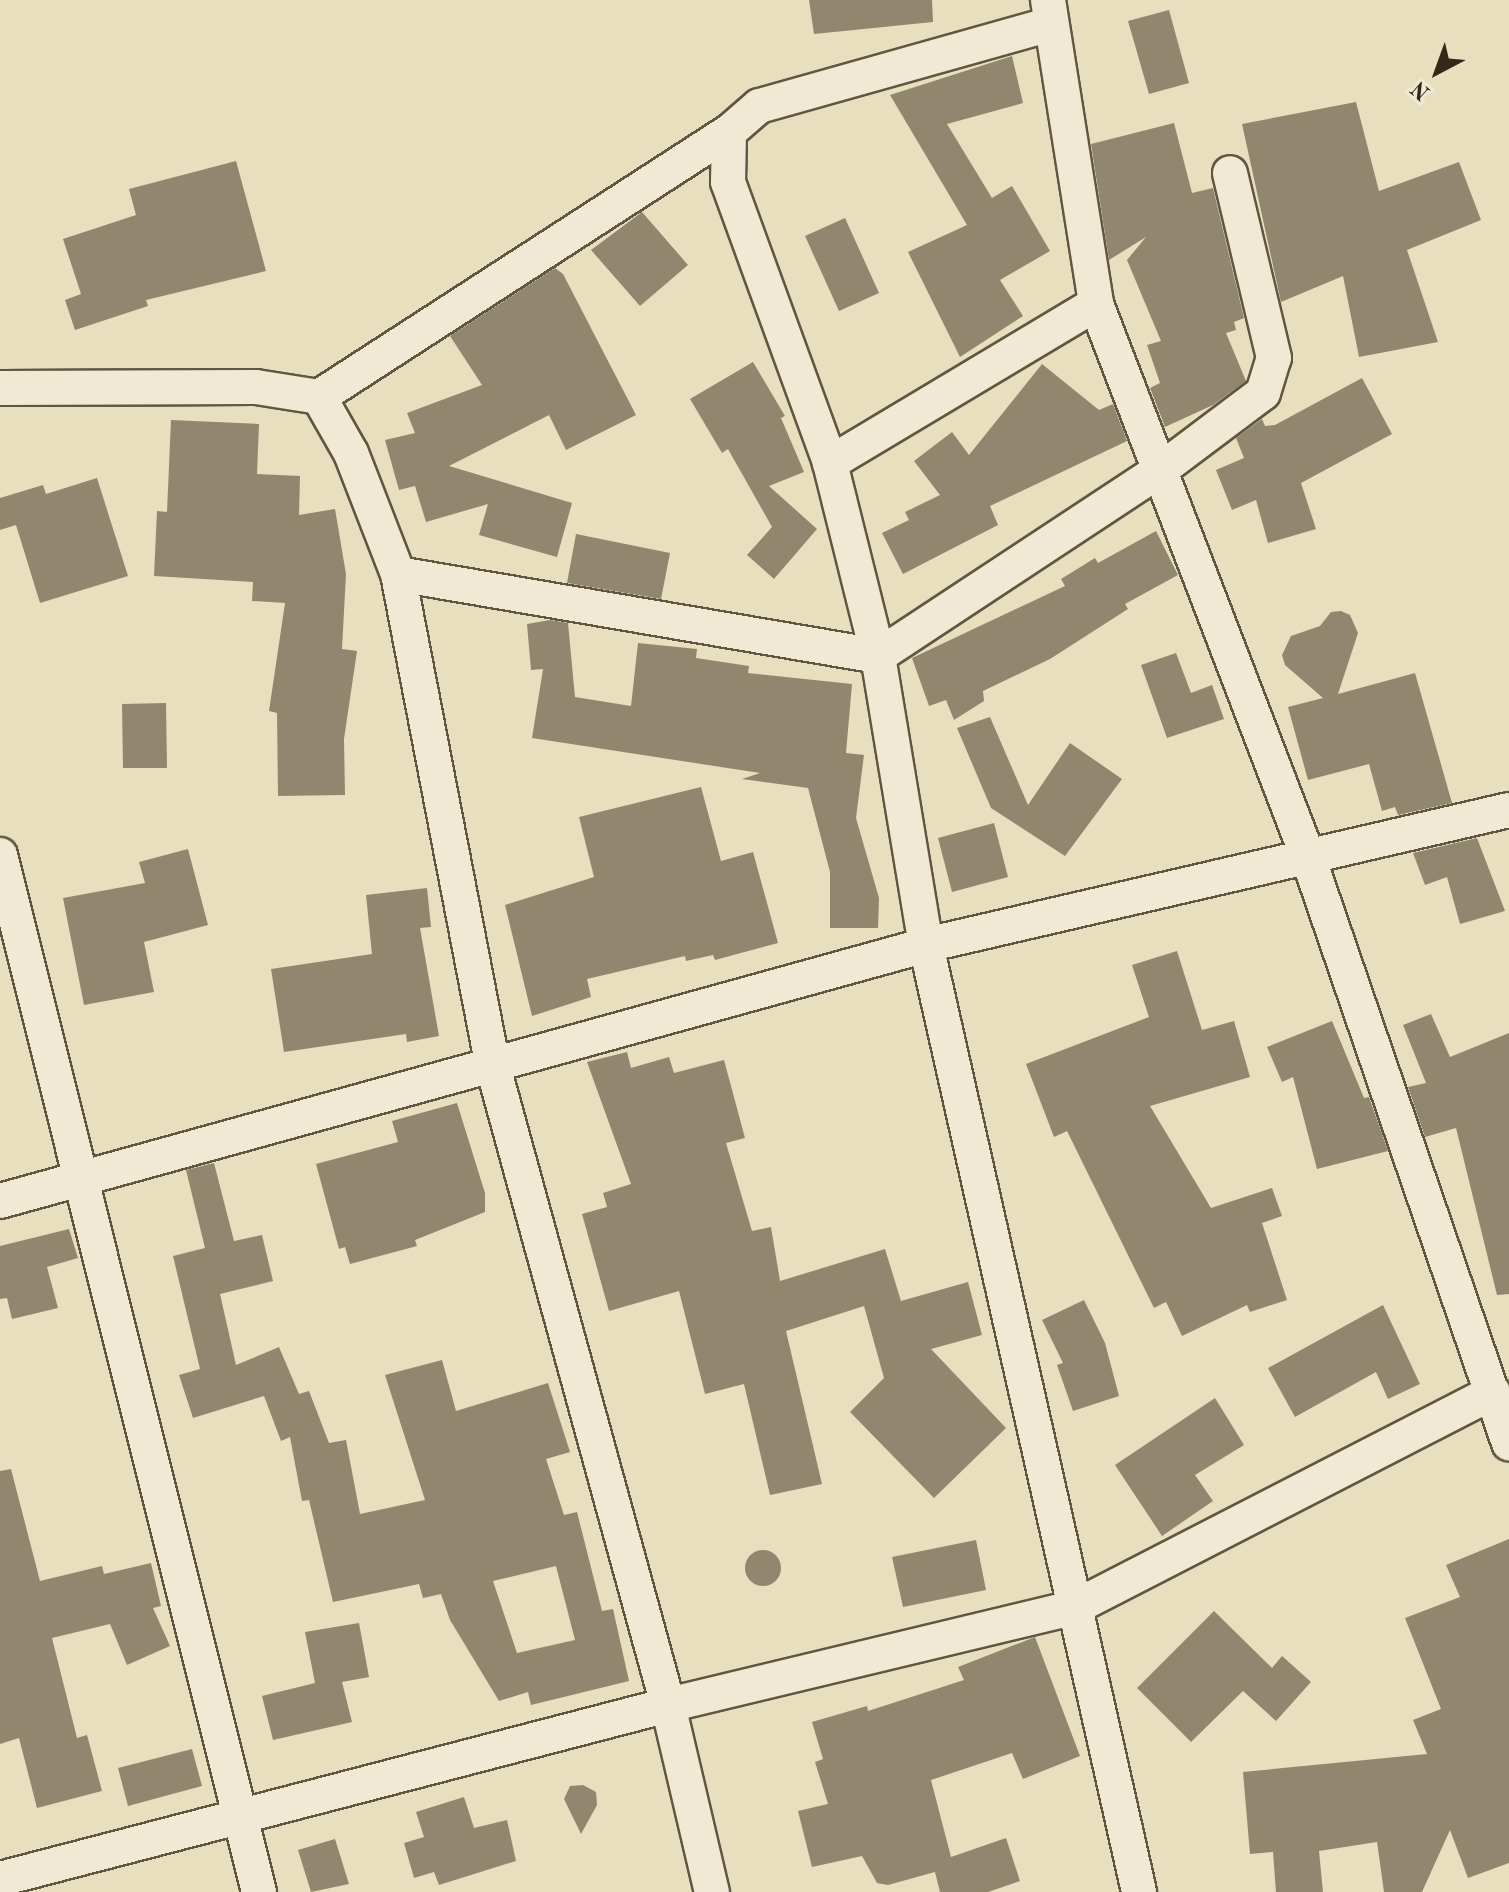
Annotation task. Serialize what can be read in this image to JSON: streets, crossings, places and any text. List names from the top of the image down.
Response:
{
  "north": "bottom left"
}
